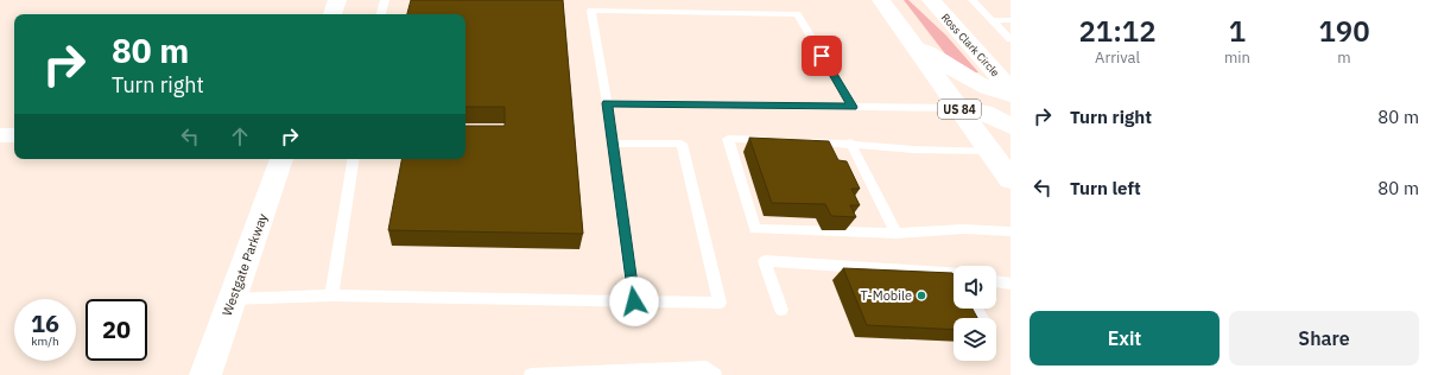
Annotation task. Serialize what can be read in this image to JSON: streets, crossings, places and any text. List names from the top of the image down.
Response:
{
  "streets": {
    "main road": ["Ross Clark Circle", "US 84", "Westgate Parkway"]
  },
  "places": ["T-Mobile"],
  "page": {
    "eta": [
      "21:12",
      "Arrival",
      "1",
      "min",
      "190",
      "m"
    ],
    "turn": ["80 m", "Turn right"],
    "list": [
      {
        "name": "Turn right",
        "value": "80 m"
      },
      {
        "name": "Turn left",
        "value": "80 m"
      }
    ],
    "speed": "16 km/h",
    "limit": "20",
    "buttons": ["Exit", "Share"]
  }
}
